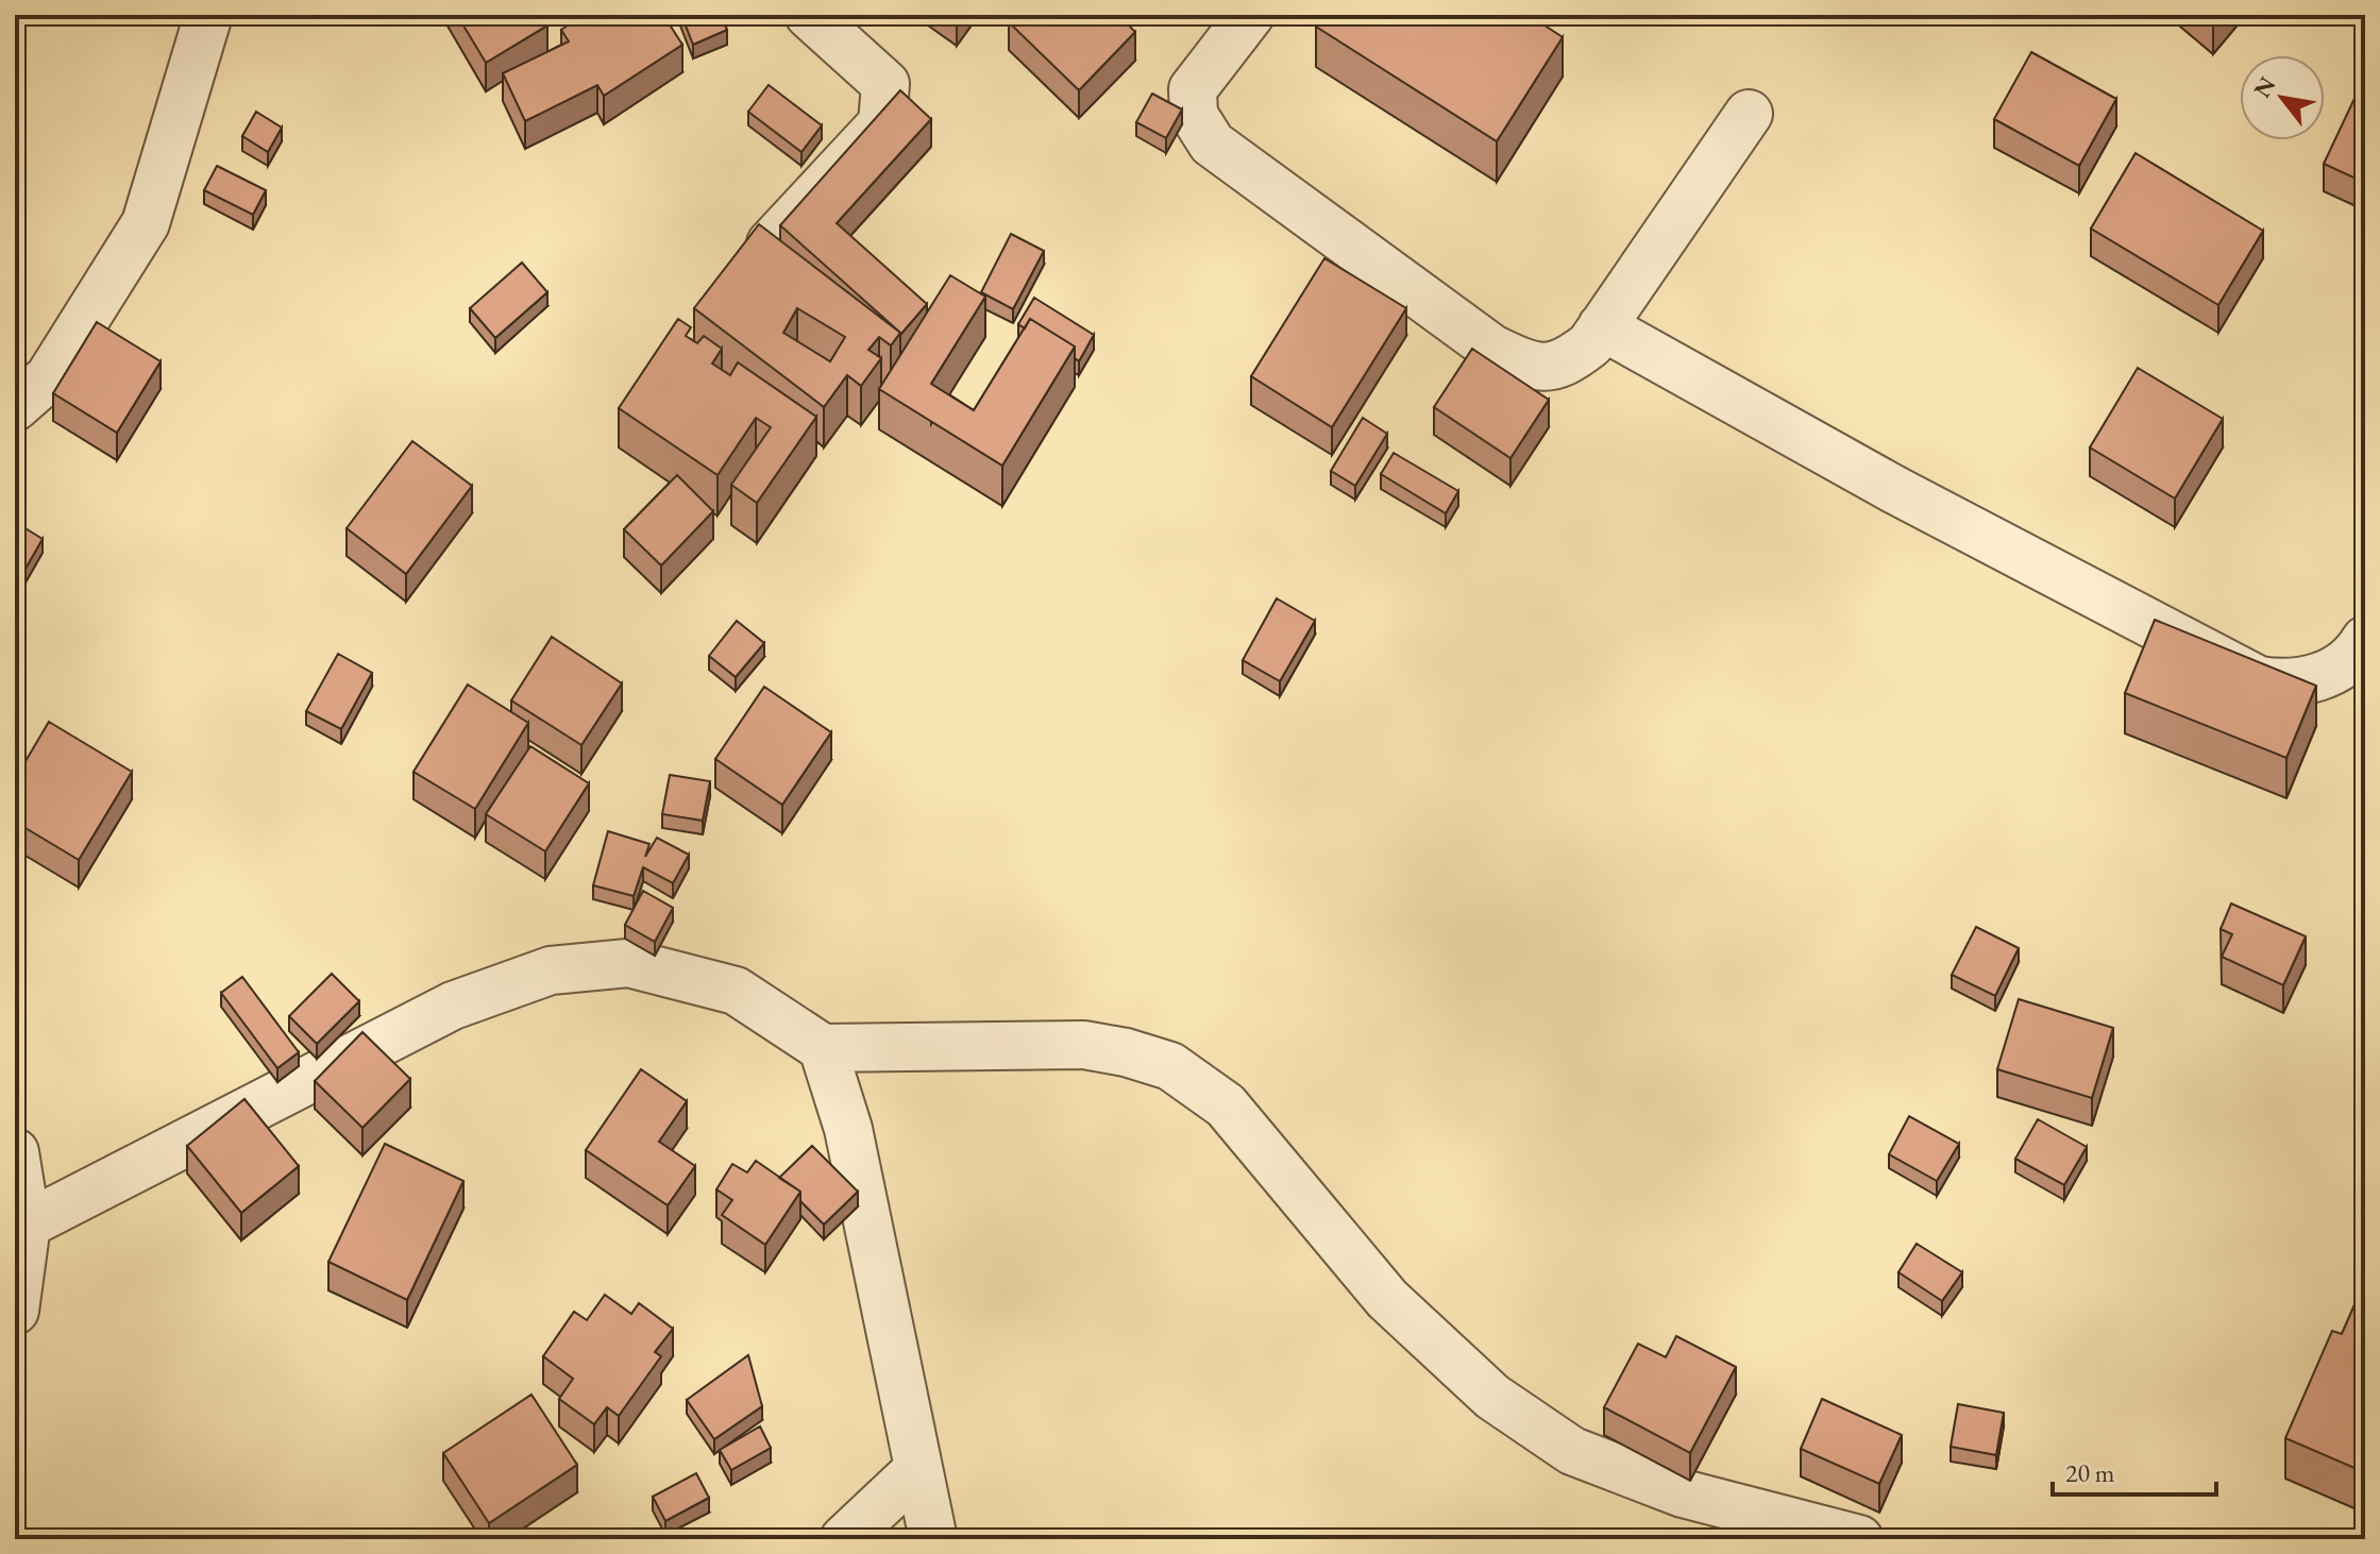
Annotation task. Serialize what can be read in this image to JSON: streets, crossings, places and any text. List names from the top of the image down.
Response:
{
  "scale_bar": "20 m",
  "north": "top left"
}
